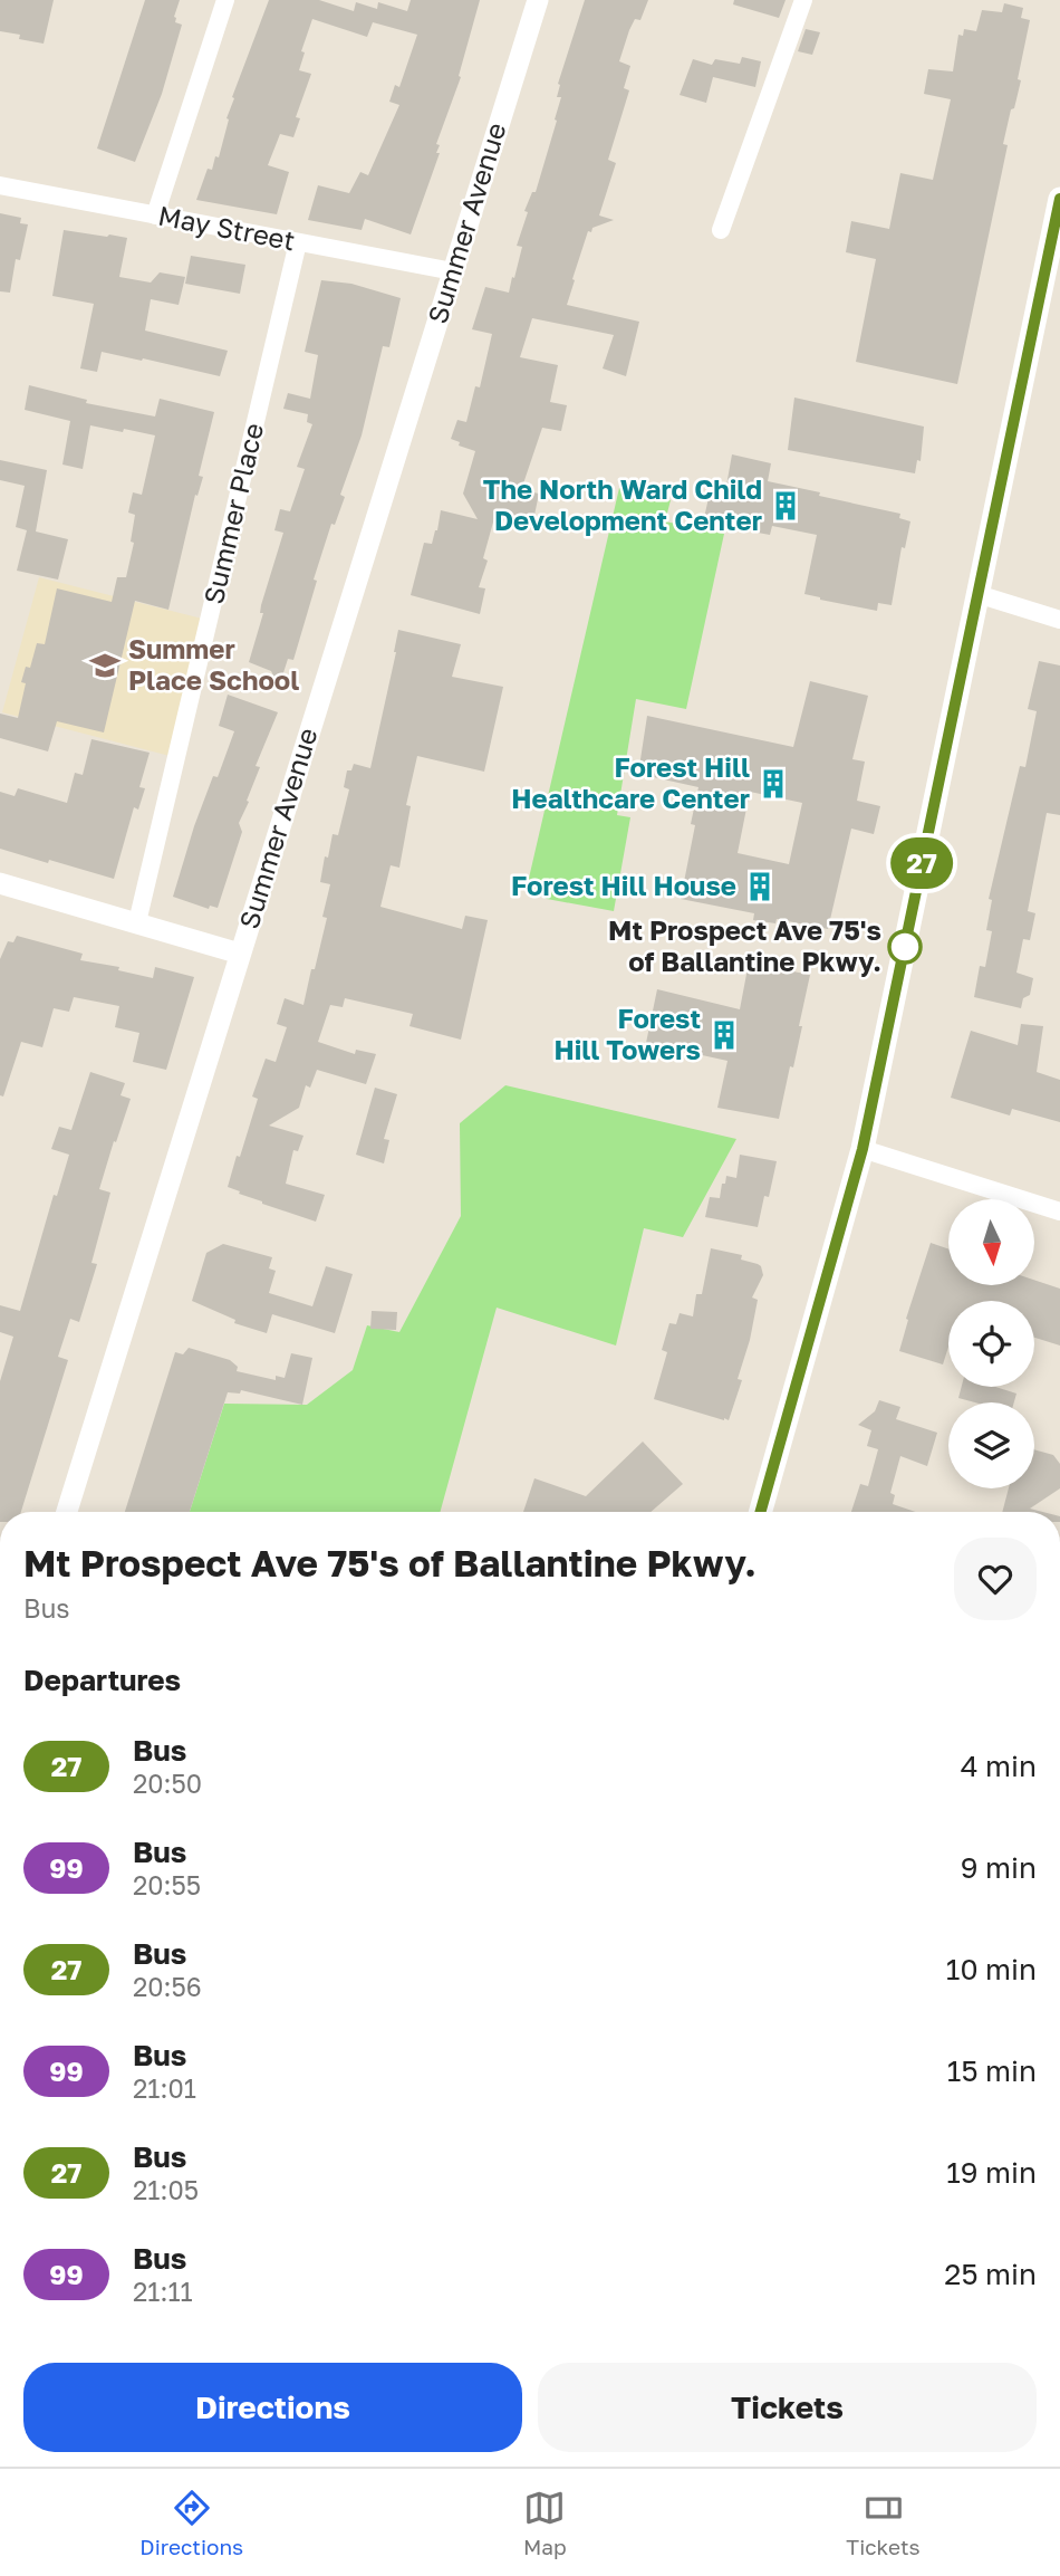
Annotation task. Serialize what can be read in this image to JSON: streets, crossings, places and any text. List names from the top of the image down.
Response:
{
  "streets": {
    "street": ["Summer Avenue", "May Street", "Summer Place"]
  },
  "crossings": [
    ["Summer Avenue", "May Street"],
    ["May Street", "Summer Place"]
  ],
  "places": {
    "building": [
      "The North Ward Child Development Center",
      "Forest Hill Healthcare Center",
      "Forest Hill House",
      "Forest Hill Towers"
    ],
    "school or university": ["Summer Place School"],
    "other": ["Mt Prospect Ave 75's of Ballantine Pkwy."]
  },
  "lines": ["bus line 27"],
  "north": "bottom",
  "page": {
    "on_map": "27",
    "heading": [
      ["Mt Prospect Ave 75's of Ballantine Pkwy.", "Bus"],
      "Departures"
    ],
    "list": [
      {
        "mark": "27",
        "name": "Bus",
        "note": "20:50",
        "value": "4 min"
      },
      {
        "mark": "99",
        "name": "Bus",
        "note": "20:55",
        "value": "9 min"
      },
      {
        "mark": "27",
        "name": "Bus",
        "note": "20:56",
        "value": "10 min"
      },
      {
        "mark": "99",
        "name": "Bus",
        "note": "21:01",
        "value": "15 min"
      },
      {
        "mark": "27",
        "name": "Bus",
        "note": "21:05",
        "value": "19 min"
      },
      {
        "mark": "99",
        "name": "Bus",
        "note": "21:11",
        "value": "25 min"
      }
    ],
    "buttons": ["Directions", "Tickets"],
    "tabs": ["Directions", "Map", "Tickets"]
  }
}
